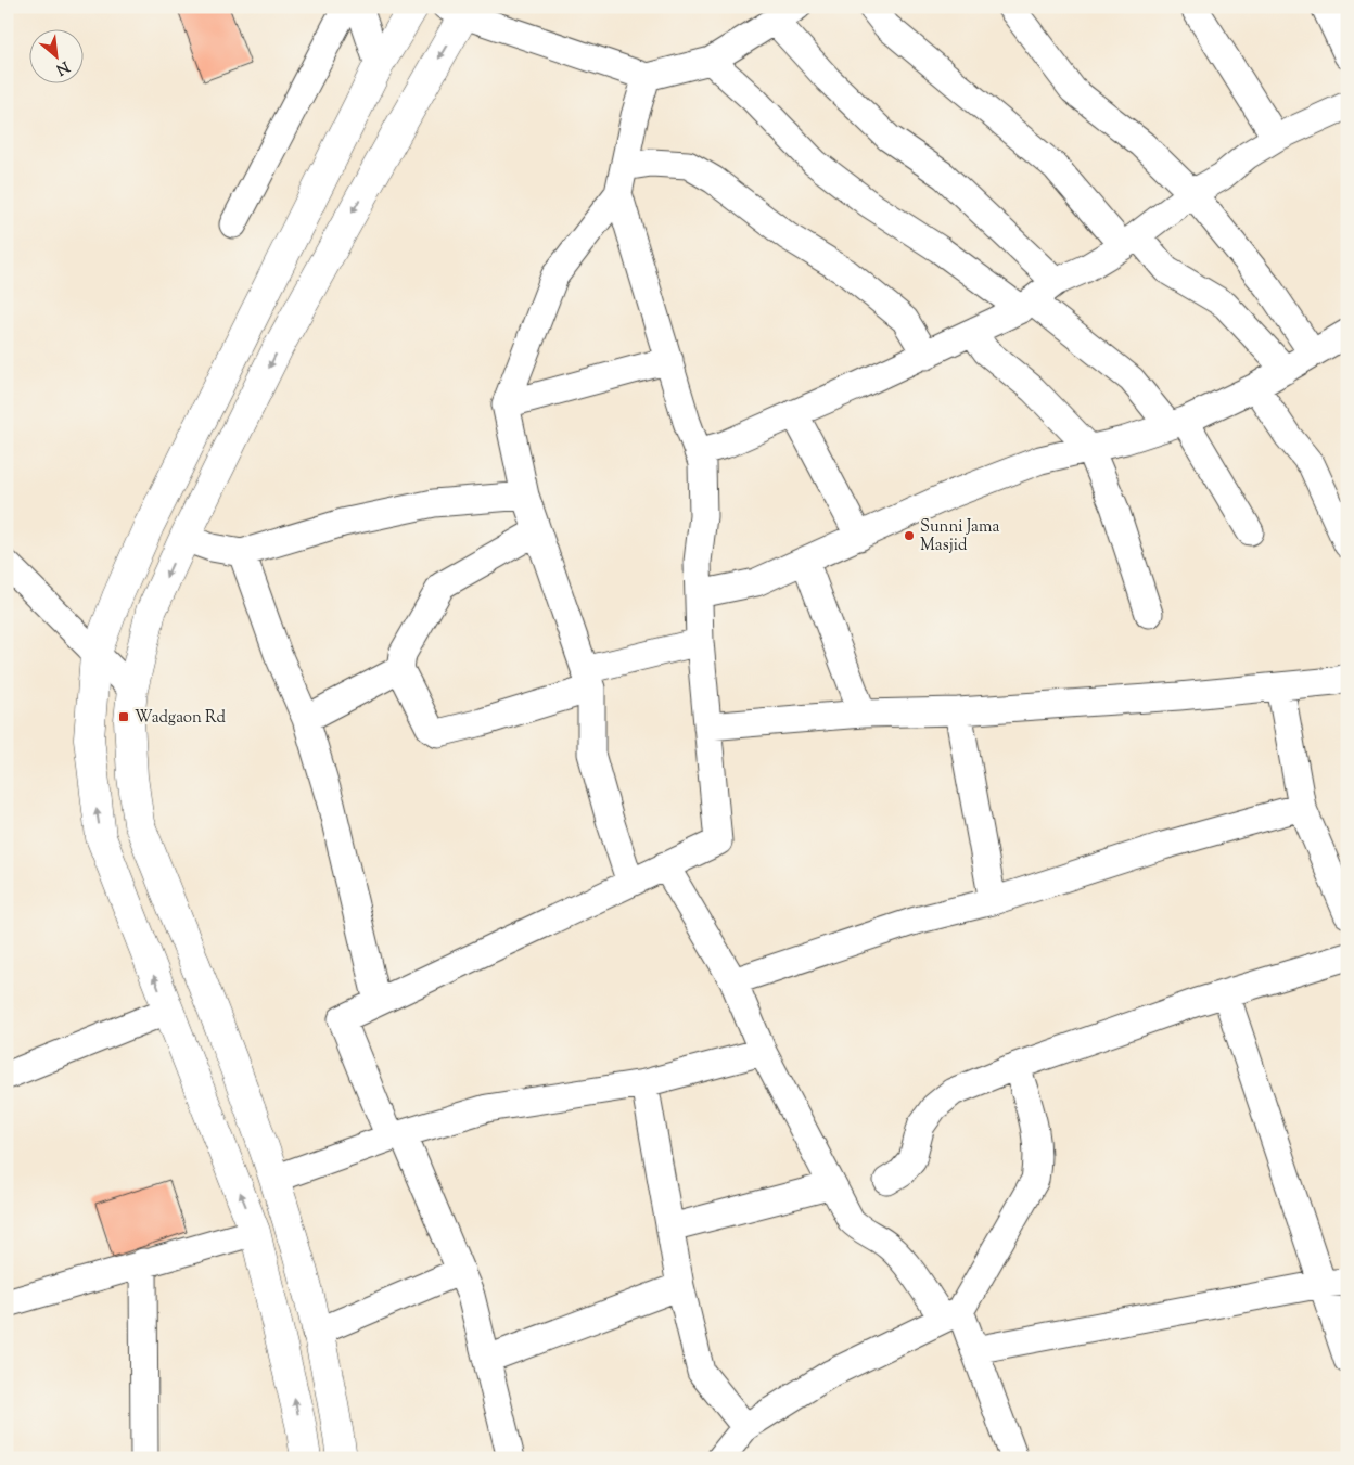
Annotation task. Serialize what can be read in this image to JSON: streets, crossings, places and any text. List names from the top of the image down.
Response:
{
  "places": {
    "other": ["Sunni Jama Masjid"],
    "transit": ["Wadgaon Rd"]
  },
  "north": "bottom right"
}
